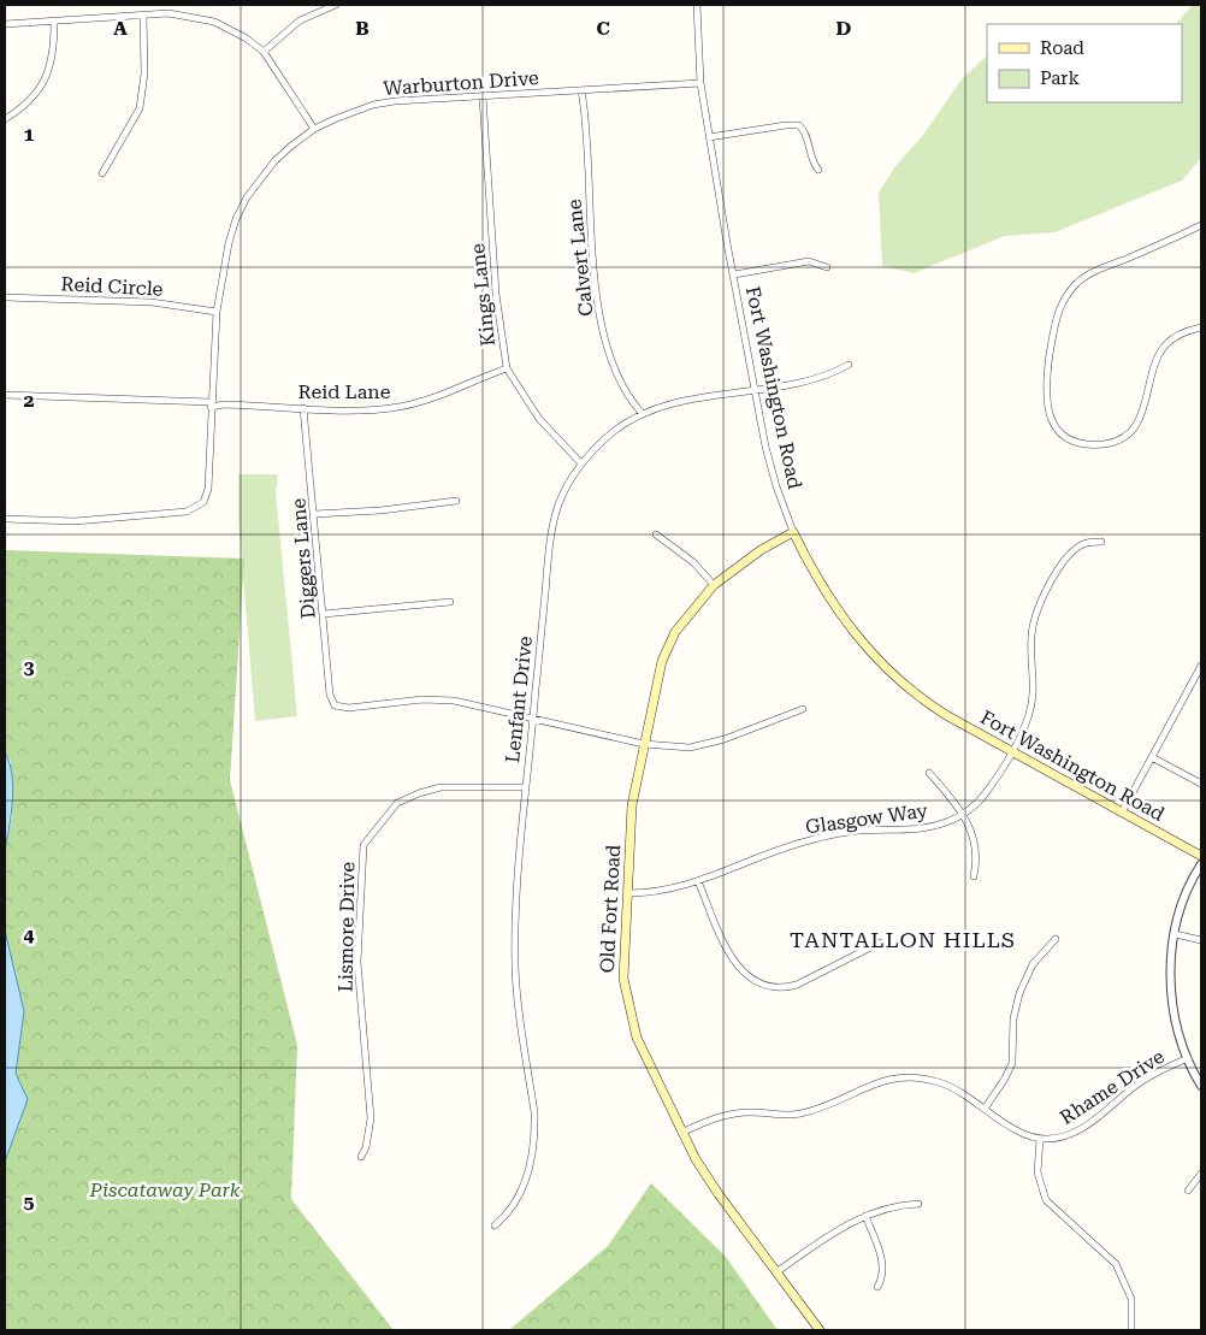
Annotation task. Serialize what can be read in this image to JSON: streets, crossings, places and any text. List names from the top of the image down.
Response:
{
  "streets": {
    "main road": ["Fort Washington Road", "Old Fort Road"],
    "street": [
      "Warburton Drive",
      "Calvert Lane",
      "Reid Circle",
      "Kings Lane",
      "Reid Lane",
      "Diggers Lane",
      "Lenfant Drive",
      "Glasgow Way",
      "Lismore Drive",
      "Rhame Drive"
    ]
  },
  "crossings": [
    ["Warburton Drive", "Calvert Lane"],
    ["Warburton Drive", "Reid Circle"],
    ["Warburton Drive", "Kings Lane"],
    ["Warburton Drive", "Fort Washington Road"],
    ["Warburton Drive", "Reid Lane"],
    ["Calvert Lane", "Lenfant Drive"],
    ["Kings Lane", "Reid Lane"],
    ["Kings Lane", "Lenfant Drive"],
    ["Fort Washington Road", "Lenfant Drive"],
    ["Fort Washington Road", "Glasgow Way"],
    ["Fort Washington Road", "Old Fort Road"],
    ["Reid Lane", "Diggers Lane"],
    ["Diggers Lane", "Lenfant Drive"],
    ["Lenfant Drive", "Lismore Drive"],
    ["Glasgow Way", "Old Fort Road"],
    ["Old Fort Road", "Rhame Drive"]
  ],
  "districts": ["TANTALLON HILLS"],
  "parks": ["Piscataway Park"],
  "legend": ["Road", "Park"],
  "grid": {
    "columns": [
      "A",
      "B",
      "C",
      "D"
    ],
    "rows": [
      "1",
      "2",
      "3",
      "4",
      "5"
    ]
  }
}
